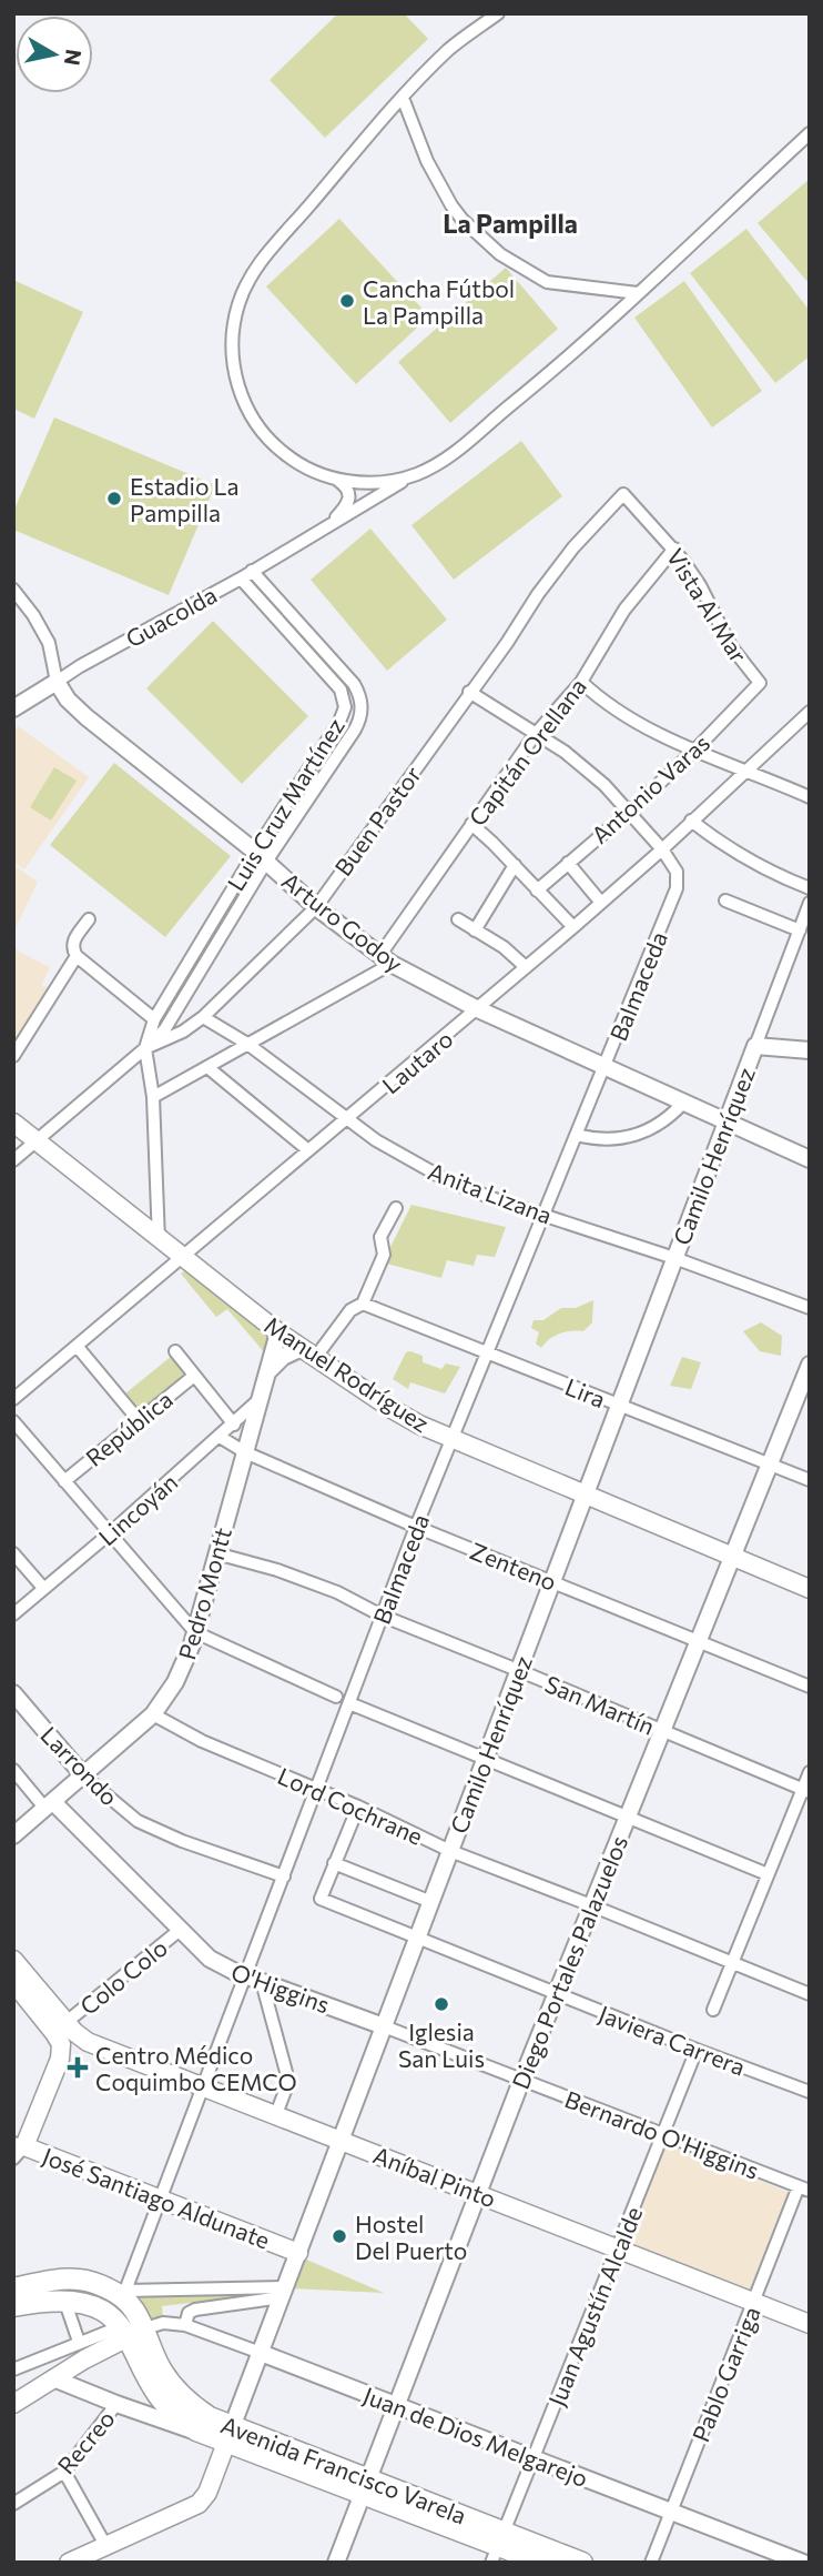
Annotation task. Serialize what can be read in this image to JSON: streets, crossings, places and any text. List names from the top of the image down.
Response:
{
  "streets": {
    "main road": [
      "Manuel Rodríguez",
      "Aníbal Pinto",
      "José Santiago Aldunate",
      "Avenida Francisco Varela"
    ],
    "street": [
      "Vista Al Mar",
      "Guacolda",
      "Capitán Orellana",
      "Antonio Varas",
      "Luis Cruz Martínez",
      "Buen Pastor",
      "Arturo Godoy",
      "Balmaceda",
      "Lautaro",
      "Camilo Henríquez",
      "Anita Lizana",
      "Lira",
      "República",
      "Lincoyán",
      "Zenteno",
      "Pedro Montt",
      "San Martín",
      "Larrondo",
      "Lord Cochrane",
      "Diego Portales Palazuelos",
      "Colo Colo",
      "O'Higgins",
      "Javiera Carrera",
      "Bernardo O'Higgins",
      "Juan Agustín Alcalde",
      "Pablo Garriga",
      "Juan de Dios Melgarejo",
      "Recreo"
    ]
  },
  "crossings": [
    ["Vista Al Mar", "Capitán Orellana"],
    ["Vista Al Mar", "Antonio Varas"],
    ["Vista Al Mar", "Buen Pastor"],
    ["Guacolda", "Luis Cruz Martínez"],
    ["Guacolda", "Arturo Godoy"],
    ["Capitán Orellana", "Luis Cruz Martínez"],
    ["Capitán Orellana", "Arturo Godoy"],
    ["Capitán Orellana", "Balmaceda"],
    ["Capitán Orellana", "Anita Lizana"],
    ["Antonio Varas", "Balmaceda"],
    ["Luis Cruz Martínez", "Buen Pastor"],
    ["Luis Cruz Martínez", "Arturo Godoy"],
    ["Luis Cruz Martínez", "Manuel Rodríguez"],
    ["Buen Pastor", "Arturo Godoy"],
    ["Buen Pastor", "Balmaceda"],
    ["Buen Pastor", "Anita Lizana"],
    ["Buen Pastor", "Manuel Rodríguez"],
    ["Arturo Godoy", "Balmaceda"],
    ["Arturo Godoy", "Lautaro"],
    ["Arturo Godoy", "Camilo Henríquez"],
    ["Balmaceda", "Lautaro"],
    ["Balmaceda", "Anita Lizana"],
    ["Balmaceda", "Manuel Rodríguez"],
    ["Balmaceda", "Lira"],
    ["Balmaceda", "Zenteno"],
    ["Balmaceda", "San Martín"],
    ["Balmaceda", "Larrondo"],
    ["Balmaceda", "Lord Cochrane"],
    ["Balmaceda", "O'Higgins"],
    ["Balmaceda", "Aníbal Pinto"],
    ["Balmaceda", "José Santiago Aldunate"],
    ["Lautaro", "Anita Lizana"],
    ["Lautaro", "Manuel Rodríguez"],
    ["Camilo Henríquez", "Anita Lizana"],
    ["Camilo Henríquez", "Manuel Rodríguez"],
    ["Camilo Henríquez", "Lira"],
    ["Camilo Henríquez", "Zenteno"],
    ["Camilo Henríquez", "San Martín"],
    ["Camilo Henríquez", "Lord Cochrane"],
    ["Camilo Henríquez", "O'Higgins"],
    ["Camilo Henríquez", "Javiera Carrera"],
    ["Camilo Henríquez", "Bernardo O'Higgins"],
    ["Camilo Henríquez", "Aníbal Pinto"],
    ["Camilo Henríquez", "José Santiago Aldunate"],
    ["Camilo Henríquez", "Juan de Dios Melgarejo"],
    ["Camilo Henríquez", "Avenida Francisco Varela"],
    ["Manuel Rodríguez", "Pedro Montt"],
    ["Manuel Rodríguez", "Diego Portales Palazuelos"],
    ["Lira", "Diego Portales Palazuelos"],
    ["Lincoyán", "Zenteno"],
    ["Lincoyán", "Pedro Montt"],
    ["Zenteno", "Pedro Montt"],
    ["Zenteno", "Diego Portales Palazuelos"],
    ["Pedro Montt", "San Martín"],
    ["Pedro Montt", "Larrondo"],
    ["Pedro Montt", "Lord Cochrane"],
    ["Pedro Montt", "O'Higgins"],
    ["San Martín", "Diego Portales Palazuelos"],
    ["Lord Cochrane", "Diego Portales Palazuelos"],
    ["Diego Portales Palazuelos", "Javiera Carrera"],
    ["Diego Portales Palazuelos", "Bernardo O'Higgins"],
    ["Diego Portales Palazuelos", "Aníbal Pinto"],
    ["Diego Portales Palazuelos", "Juan de Dios Melgarejo"],
    ["Diego Portales Palazuelos", "Avenida Francisco Varela"],
    ["Colo Colo", "O'Higgins"],
    ["Colo Colo", "Aníbal Pinto"],
    ["O'Higgins", "Bernardo O'Higgins"],
    ["Javiera Carrera", "Juan Agustín Alcalde"],
    ["Bernardo O'Higgins", "Juan Agustín Alcalde"],
    ["Bernardo O'Higgins", "Pablo Garriga"],
    ["Aníbal Pinto", "Juan Agustín Alcalde"],
    ["Aníbal Pinto", "Pablo Garriga"],
    ["Juan Agustín Alcalde", "Juan de Dios Melgarejo"],
    ["Juan Agustín Alcalde", "Avenida Francisco Varela"],
    ["Pablo Garriga", "Juan de Dios Melgarejo"],
    ["Juan de Dios Melgarejo", "Avenida Francisco Varela"]
  ],
  "districts": ["La Pampilla"],
  "places": {
    "other": [
      "Cancha Fútbol La Pampilla",
      "Estadio La Pampilla",
      "Iglesia San Luis",
      "Hostel Del Puerto"
    ],
    "health": ["Centro Médico Coquimbo CEMCO"]
  },
  "north": "right"
}
